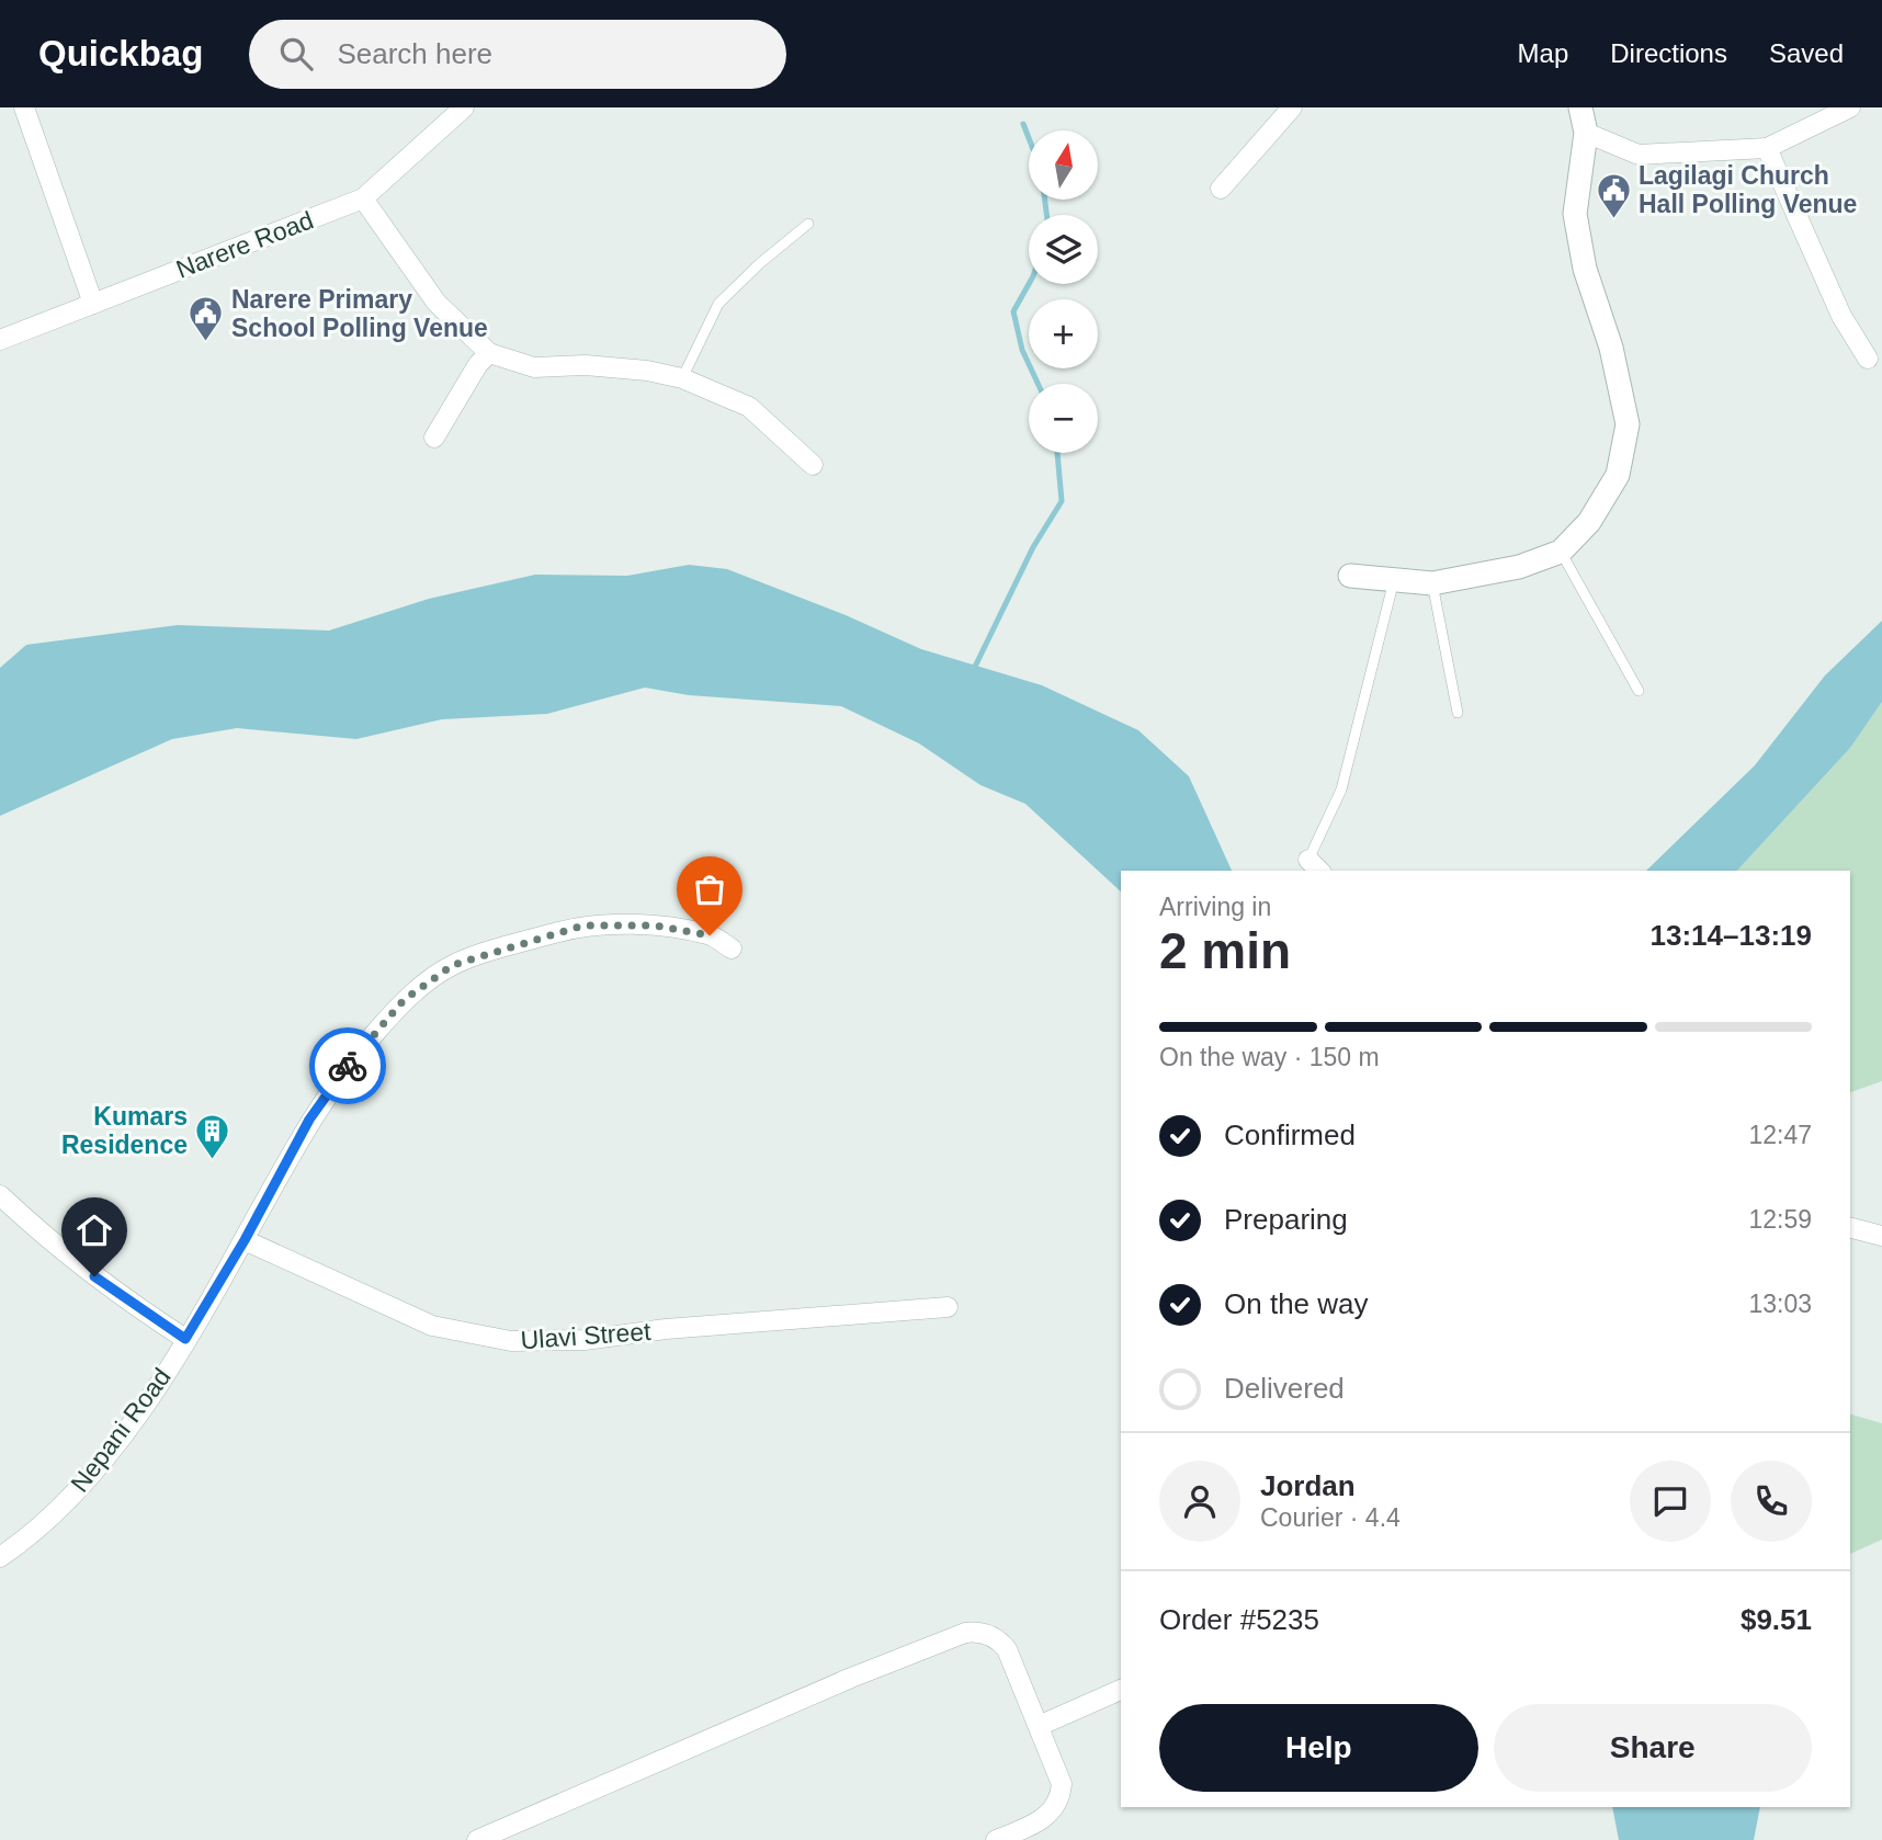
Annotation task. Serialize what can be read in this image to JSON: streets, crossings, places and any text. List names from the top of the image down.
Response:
{
  "streets": {
    "street": ["Narere Road", "Ulavi Street", "Nepani Road"]
  },
  "crossings": [
    ["Ulavi Street", "Nepani Road"]
  ],
  "places": {
    "public building": ["Lagilagi Church Hall Polling Venue", "Narere Primary School Polling Venue"],
    "building": ["Kumars Residence"]
  },
  "north": "top",
  "page": {
    "header": "Quickbag",
    "search": "Search here",
    "nav": ["Map", "Directions", "Saved"],
    "map_buttons": ["+", "−"],
    "heading": ["2 min", "Arriving in", "13:14–13:19"],
    "panel": [
      "Jordan",
      "Courier · 4.4",
      "Order #5235",
      "$9.51"
    ],
    "bar": "On the way · 150 m",
    "list": [
      ["Confirmed", "12:47"],
      ["Preparing", "12:59"],
      ["On the way", "13:03"],
      "Delivered"
    ],
    "buttons": ["Help", "Share"]
  }
}
